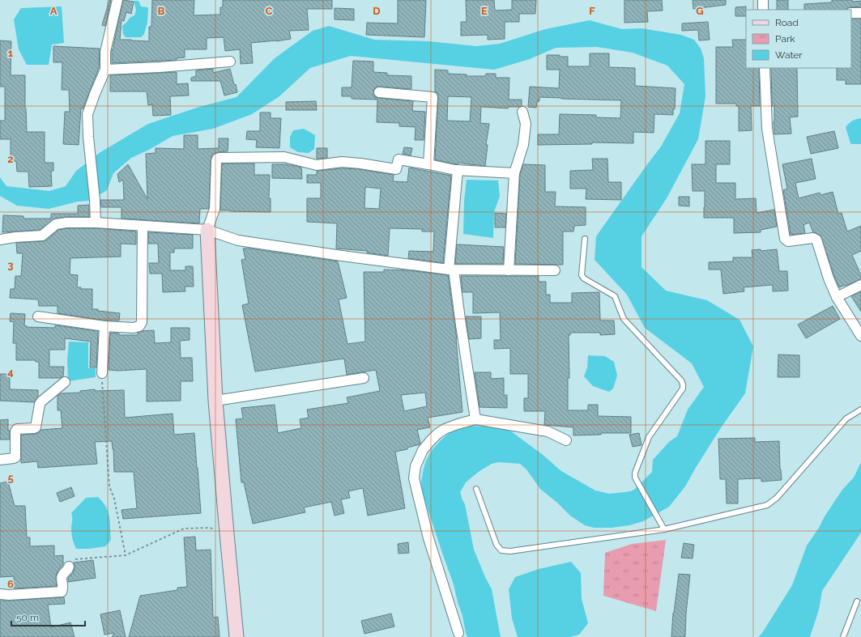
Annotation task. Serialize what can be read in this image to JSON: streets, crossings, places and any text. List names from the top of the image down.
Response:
{
  "legend": ["Road", "Park", "Water"],
  "scale_bar": "50 m",
  "grid": {
    "columns": [
      "A",
      "B",
      "C",
      "D",
      "E",
      "F",
      "G"
    ],
    "rows": [
      "1",
      "2",
      "3",
      "4",
      "5",
      "6"
    ]
  }
}
